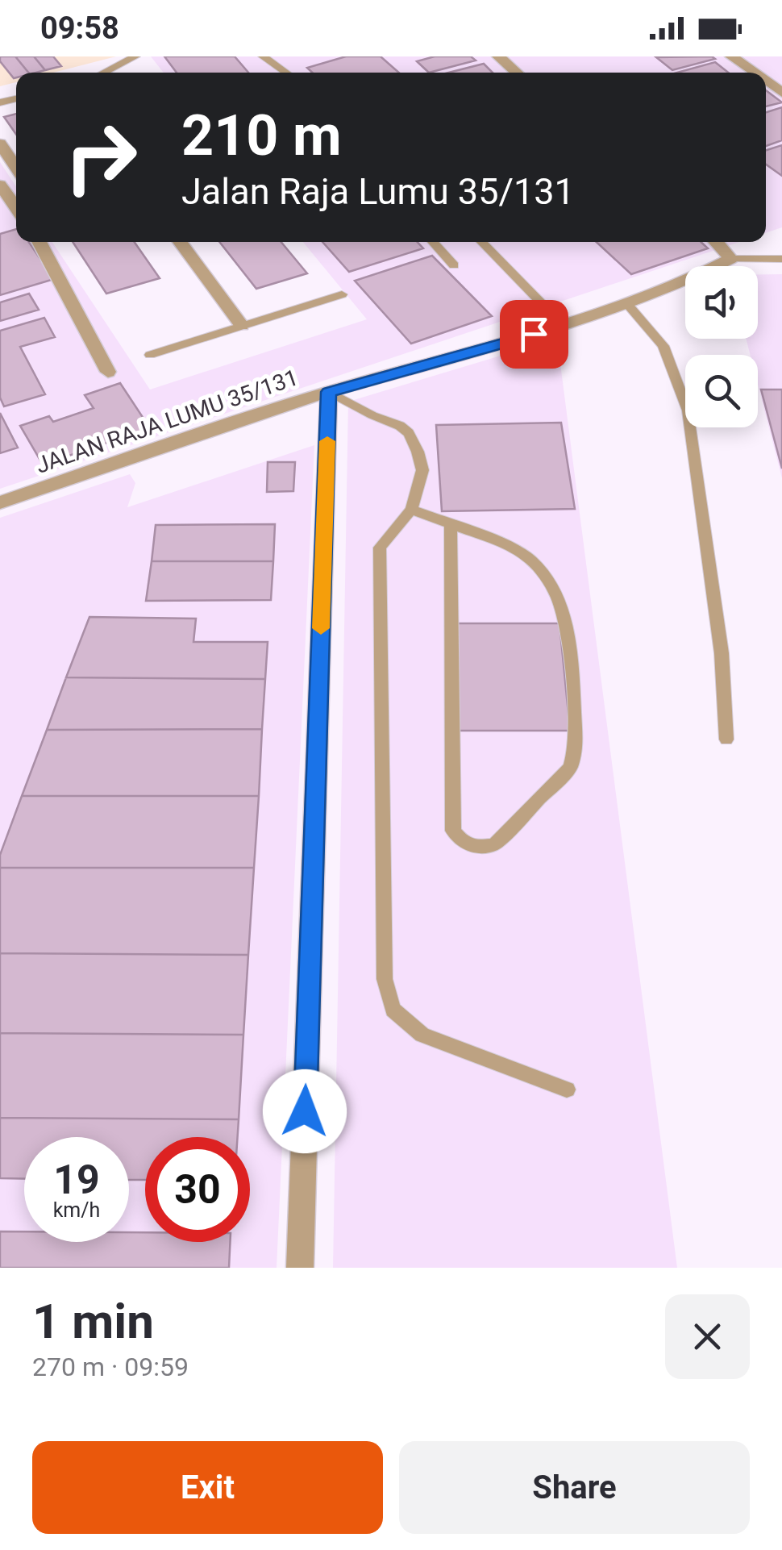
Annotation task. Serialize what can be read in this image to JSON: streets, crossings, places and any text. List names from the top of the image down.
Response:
{
  "streets": {
    "street": ["JALAN RAJA LUMU 35/131"]
  },
  "page": {
    "status": "09:58",
    "turn": ["210 m", "Jalan Raja Lumu 35/131"],
    "speed": "19 km/h",
    "limit": "30",
    "heading": ["1 min", "270 m · 09:59"],
    "buttons": ["Exit", "Share"]
  }
}
